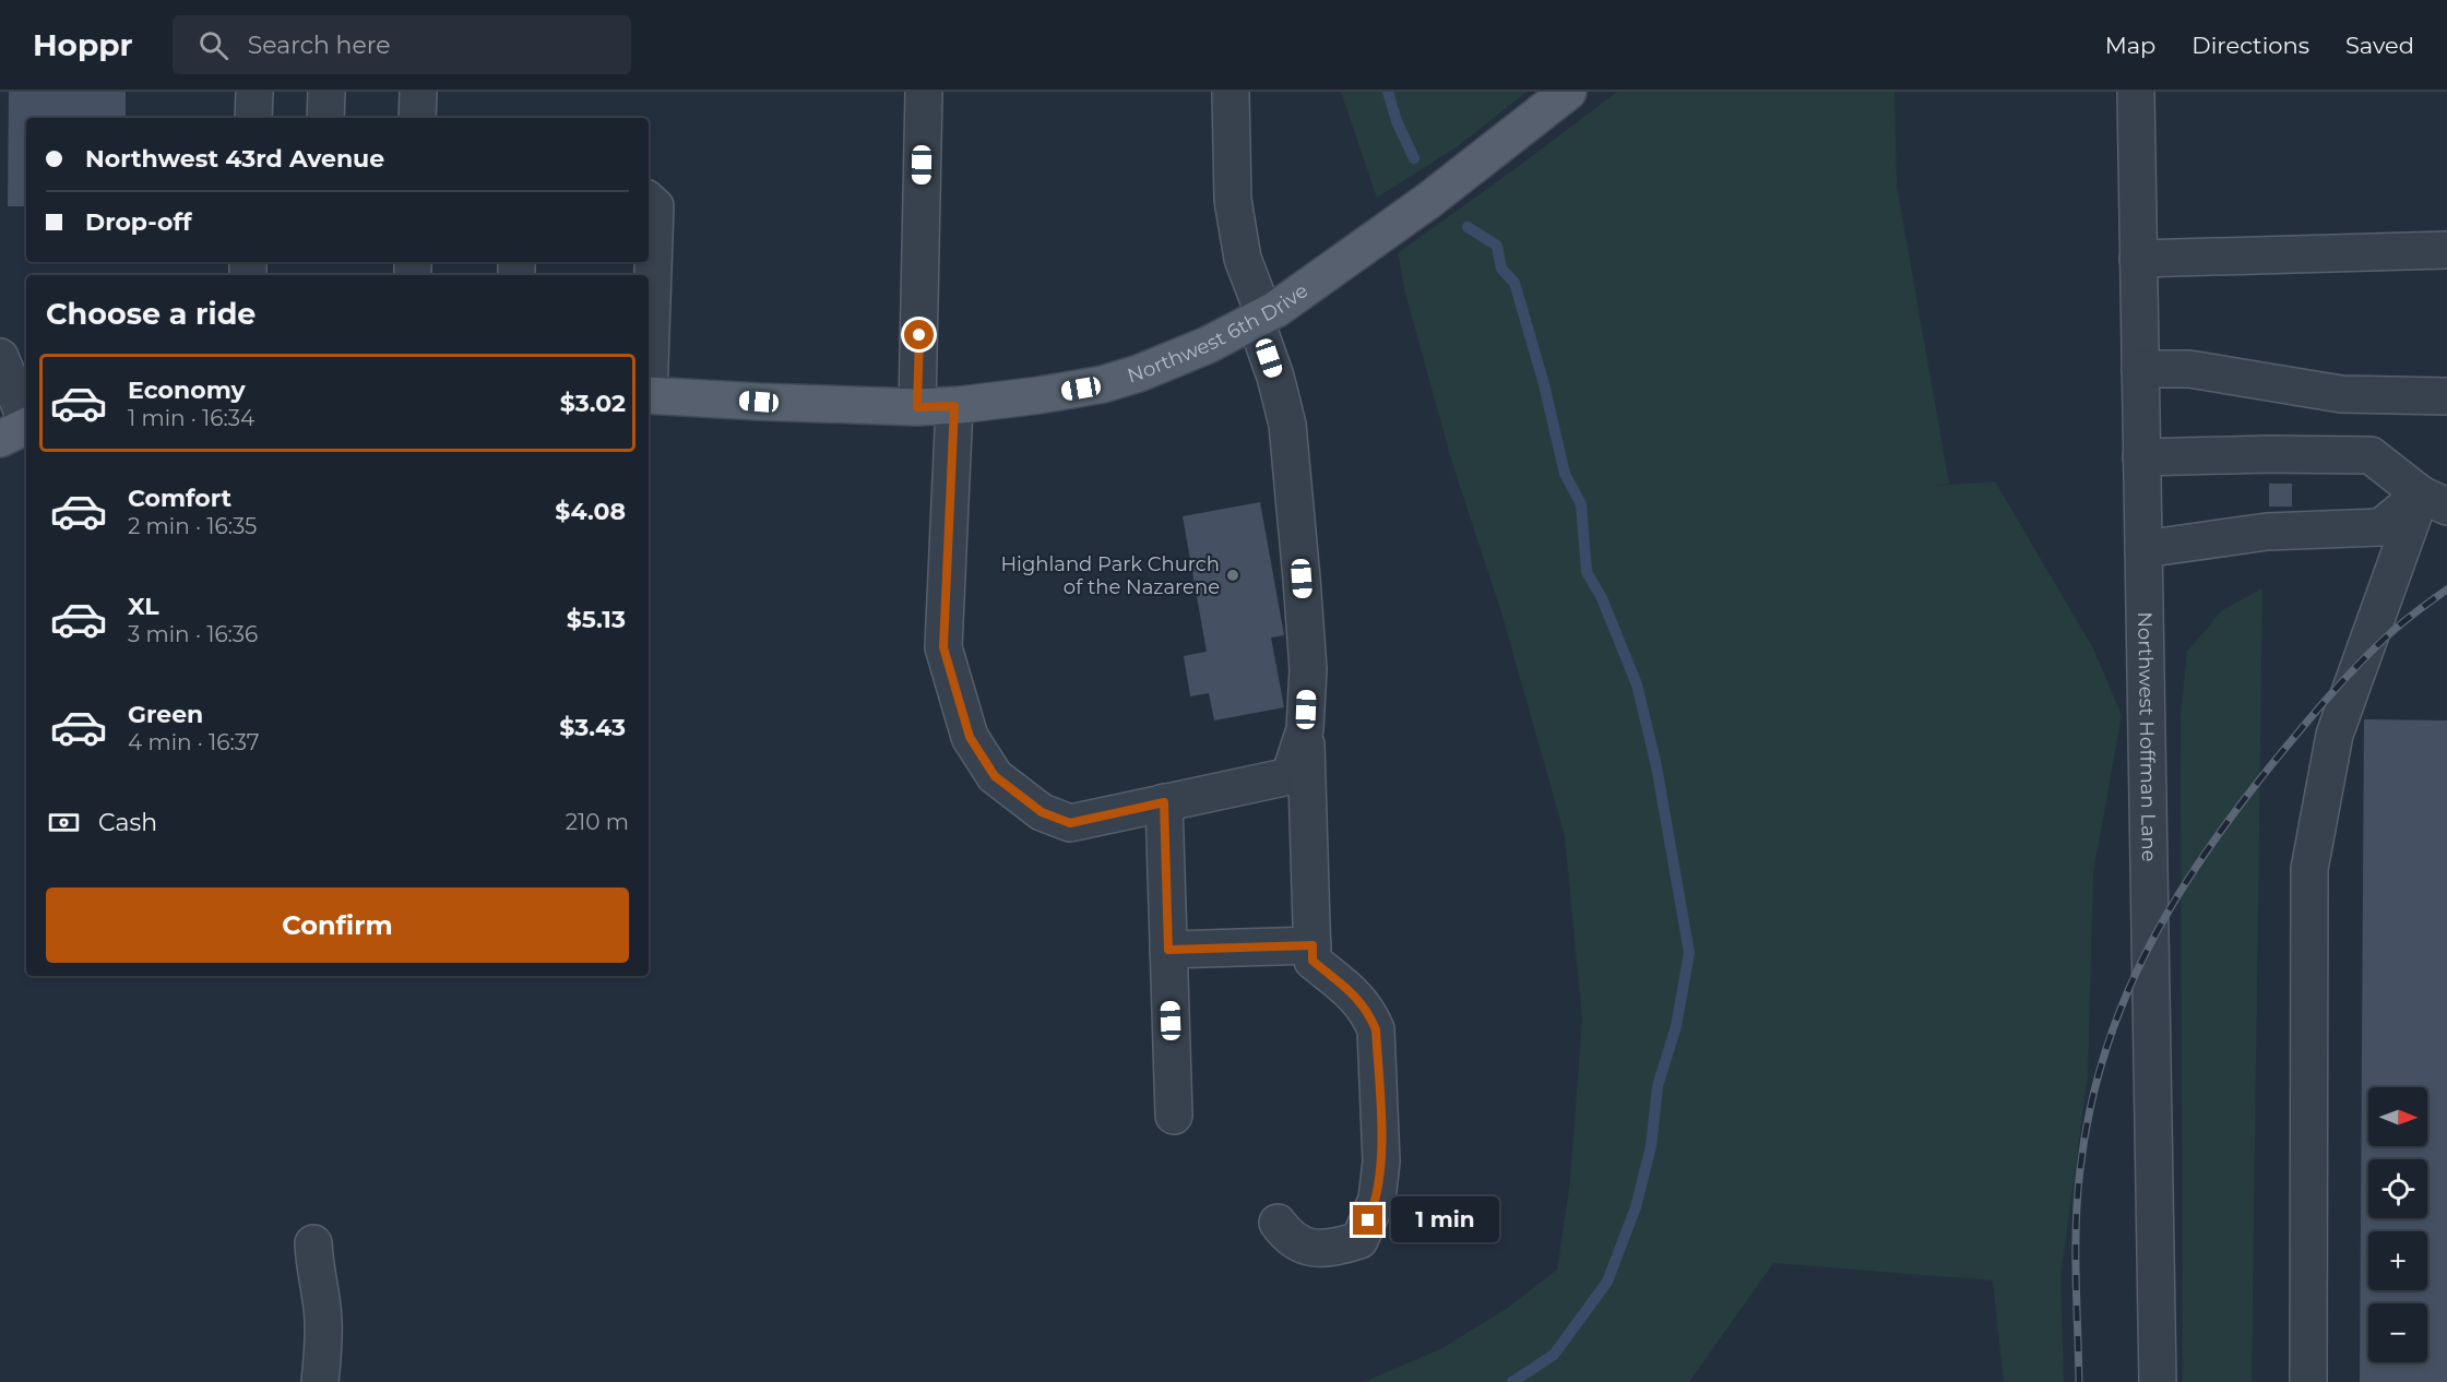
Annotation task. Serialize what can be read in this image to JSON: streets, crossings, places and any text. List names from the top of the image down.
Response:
{
  "streets": {
    "main road": ["Northwest 6th Drive"],
    "street": ["Northwest Hoffman Lane"]
  },
  "places": ["Highland Park Church of the Nazarene"],
  "north": "right",
  "page": {
    "header": "Hoppr",
    "search": "Search here",
    "nav": ["Map", "Directions", "Saved"],
    "banner": ["Northwest 43rd Avenue", "Drop-off"],
    "heading": "Choose a ride",
    "list": [
      {
        "name": "Economy",
        "note": "1 min · 16:34",
        "value": "$3.02"
      },
      {
        "name": "Comfort",
        "note": "2 min · 16:35",
        "value": "$4.08"
      },
      {
        "name": "XL",
        "note": "3 min · 16:36",
        "value": "$5.13"
      },
      {
        "name": "Green",
        "note": "4 min · 16:37",
        "value": "$3.43"
      }
    ],
    "pay": ["Cash", "210 m"],
    "buttons": "Confirm",
    "map_buttons": ["+", "−"],
    "bubble": "1 min"
  }
}
